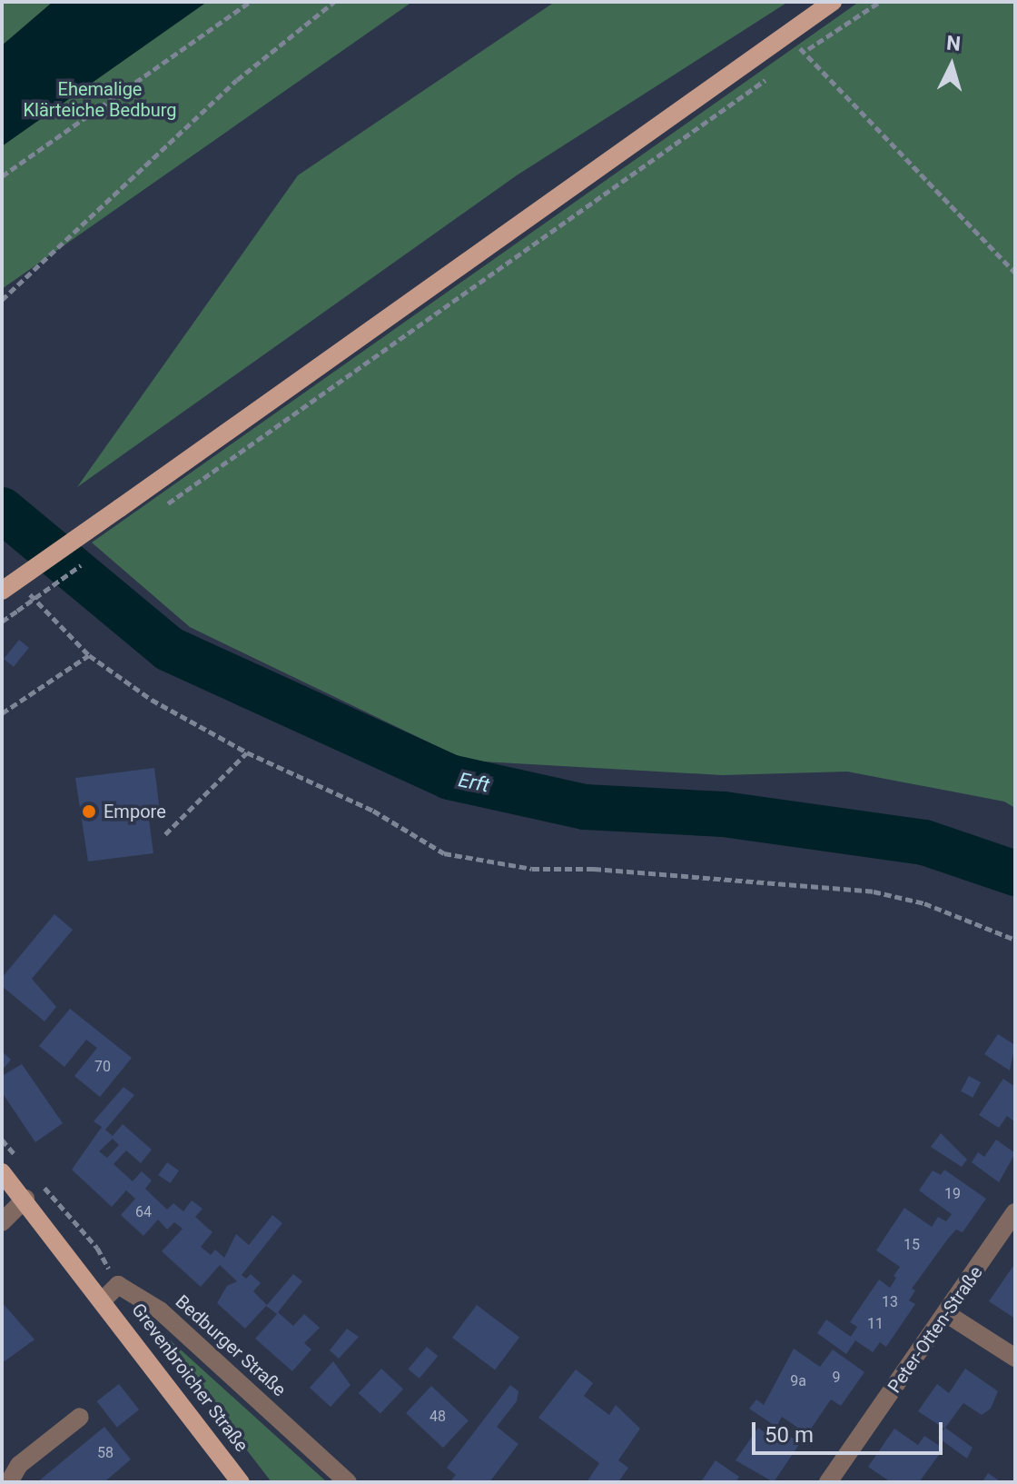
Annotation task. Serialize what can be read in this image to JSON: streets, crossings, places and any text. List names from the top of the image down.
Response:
{
  "streets": {
    "main road": ["Grevenbroicher Straße"],
    "street": ["Peter-Otten-Straße", "Bedburger Straße"]
  },
  "crossings": [
    ["Bedburger Straße", "Grevenbroicher Straße"]
  ],
  "water": ["Erft"],
  "parks": ["Ehemalige Klärteiche Bedburg"],
  "places": ["Empore"],
  "house_numbers": [
    "70",
    "19",
    "64",
    "15",
    "13",
    "11",
    "9",
    "9a",
    "48",
    "58"
  ],
  "scale_bar": "50 m",
  "north": "top"
}
